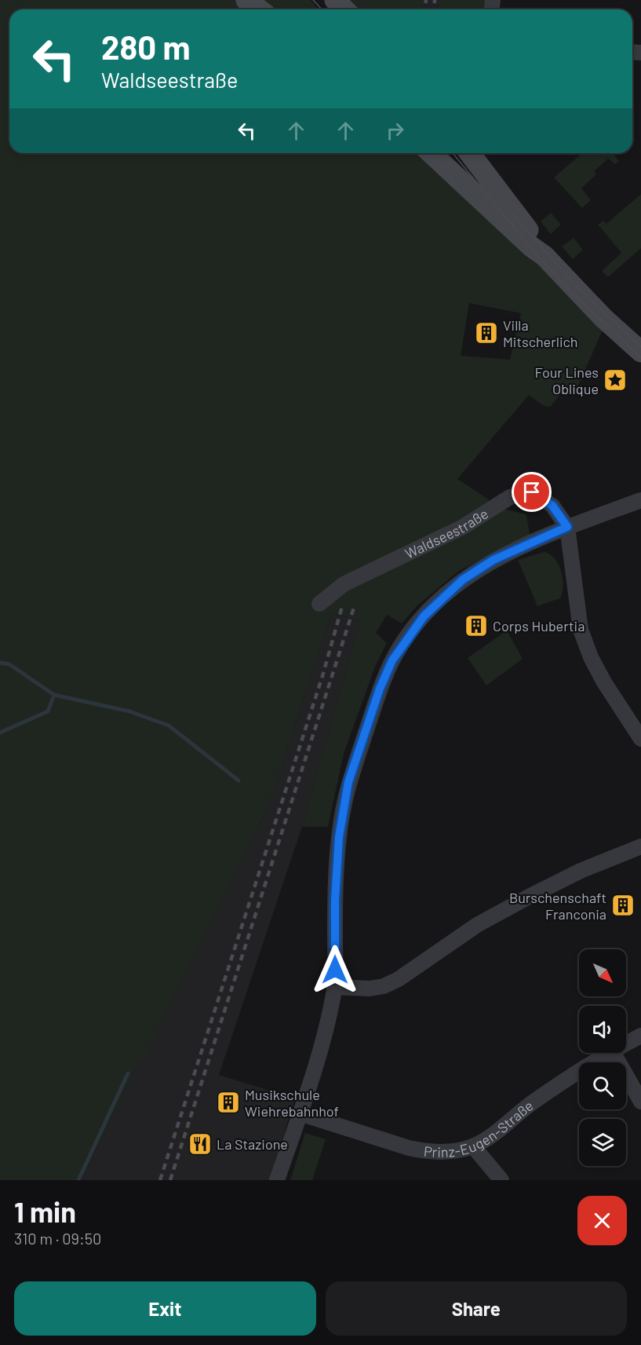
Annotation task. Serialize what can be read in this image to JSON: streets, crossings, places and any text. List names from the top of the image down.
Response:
{
  "streets": {
    "street": ["Waldseestraße", "Prinz-Eugen-Straße"]
  },
  "places": {
    "building": [
      "Villa Mitscherlich",
      "Corps Hubertia",
      "Burschenschaft Franconia",
      "Musikschule Wiehrebahnhof"
    ],
    "place": ["Four Lines Oblique"],
    "restaurant": ["La Stazione"]
  },
  "north": "bottom right",
  "page": {
    "turn": ["280 m", "Waldseestraße"],
    "heading": ["1 min", "310 m · 09:50"],
    "buttons": ["Exit", "Share"]
  }
}
